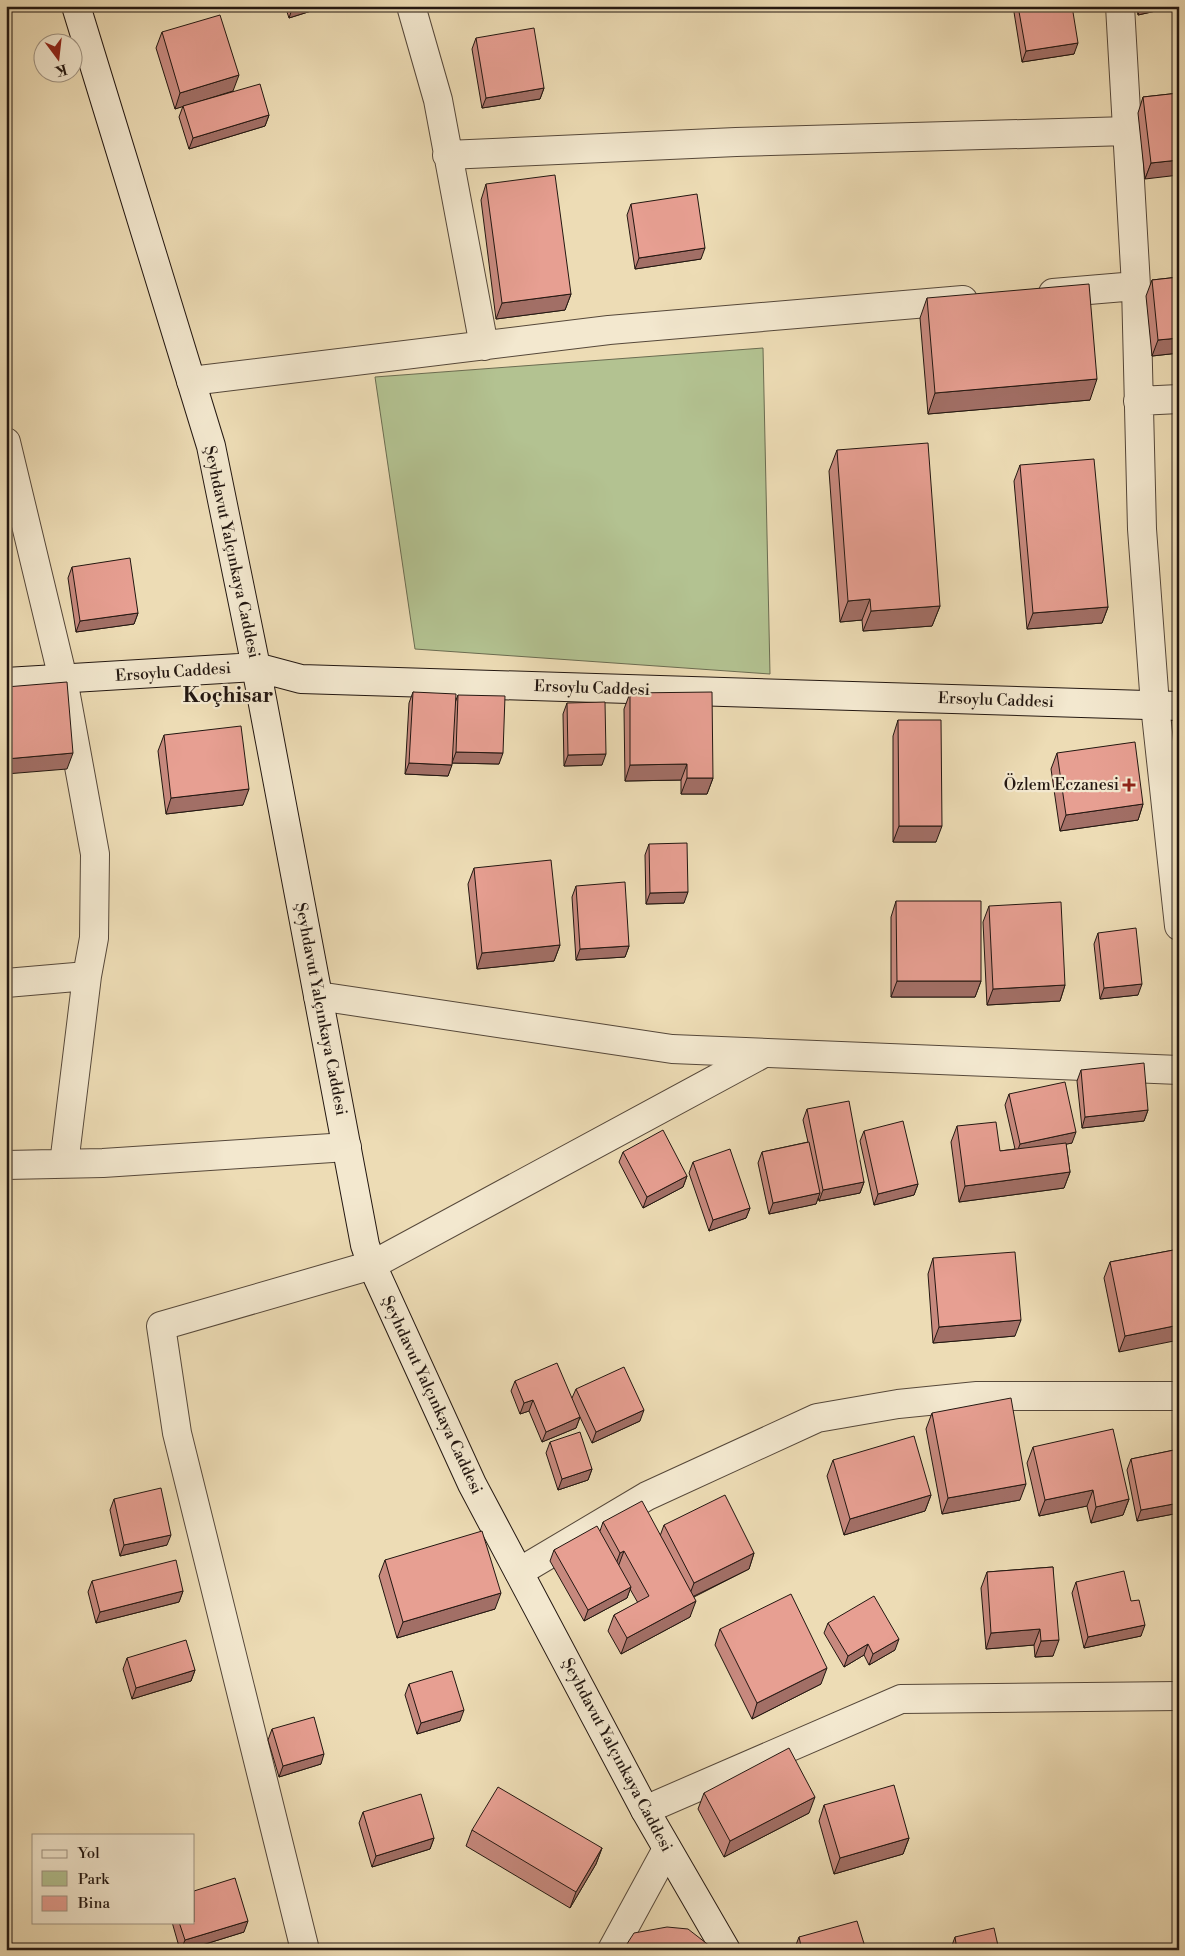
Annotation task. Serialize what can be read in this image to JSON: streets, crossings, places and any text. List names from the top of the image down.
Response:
{
  "streets": {
    "street": ["Şeyhdavut Yalçınkaya Caddesi", "Ersoylu Caddesi"]
  },
  "crossings": [
    ["Şeyhdavut Yalçınkaya Caddesi", "Ersoylu Caddesi"]
  ],
  "districts": ["Koçhisar"],
  "places": {
    "health": ["Özlem Eczanesi"]
  },
  "legend": ["Yol", "Park", "Bina"],
  "north": "bottom"
}
